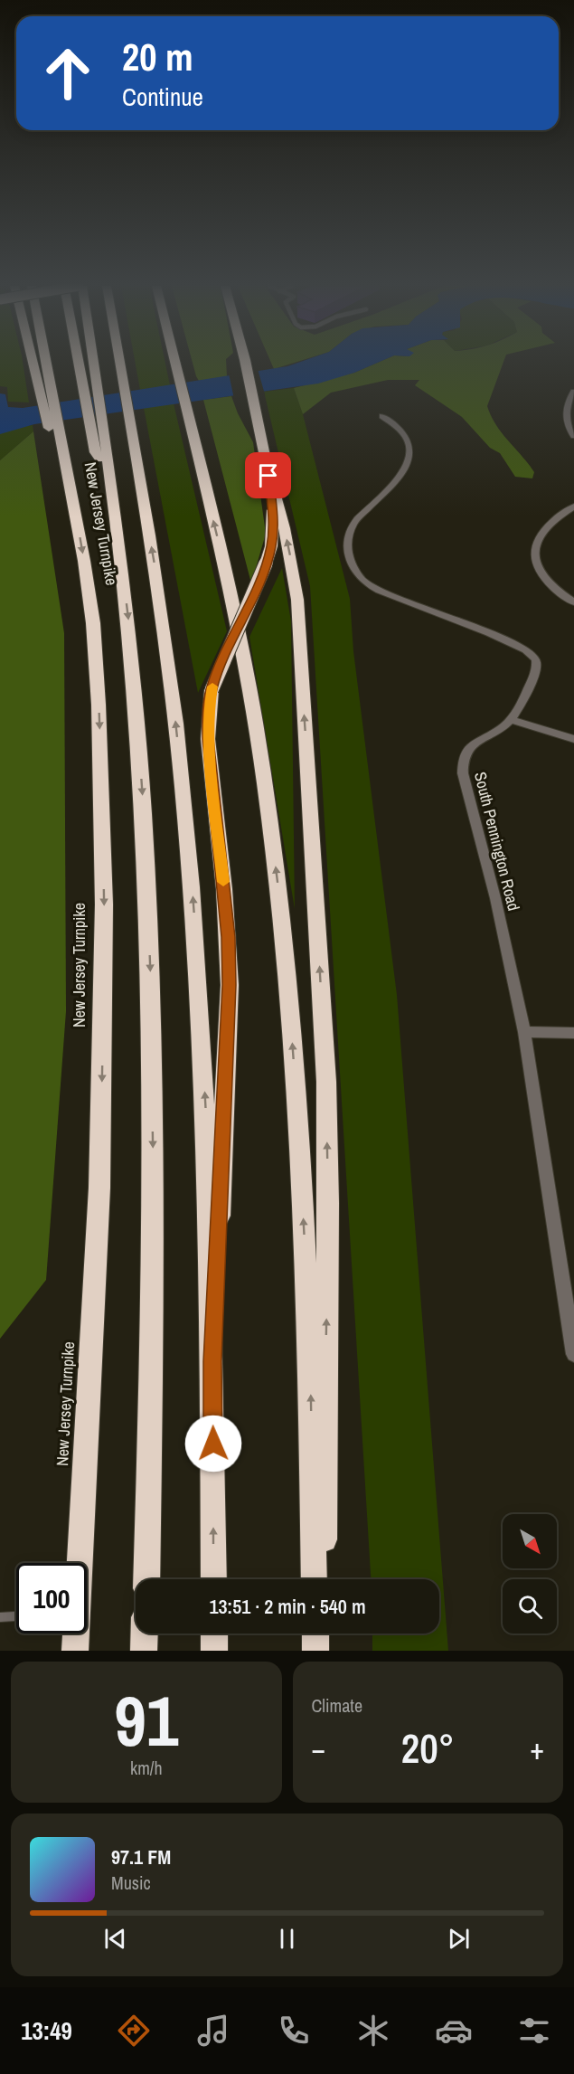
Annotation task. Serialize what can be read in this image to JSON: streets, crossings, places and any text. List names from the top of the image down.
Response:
{
  "streets": {
    "highway": ["New Jersey Turnpike"],
    "street": ["South Pennington Road"]
  },
  "north": "bottom right",
  "page": {
    "turn": ["20 m", "Continue"],
    "limit": "100",
    "trip": "13:51 · 2 min · 540 m",
    "tile": [
      ["91", "km/h"],
      "Climate"
    ],
    "heat": ["−", "20°", "+"],
    "song": ["97.1 FM", "Music"],
    "tabs": "13:49"
  }
}
